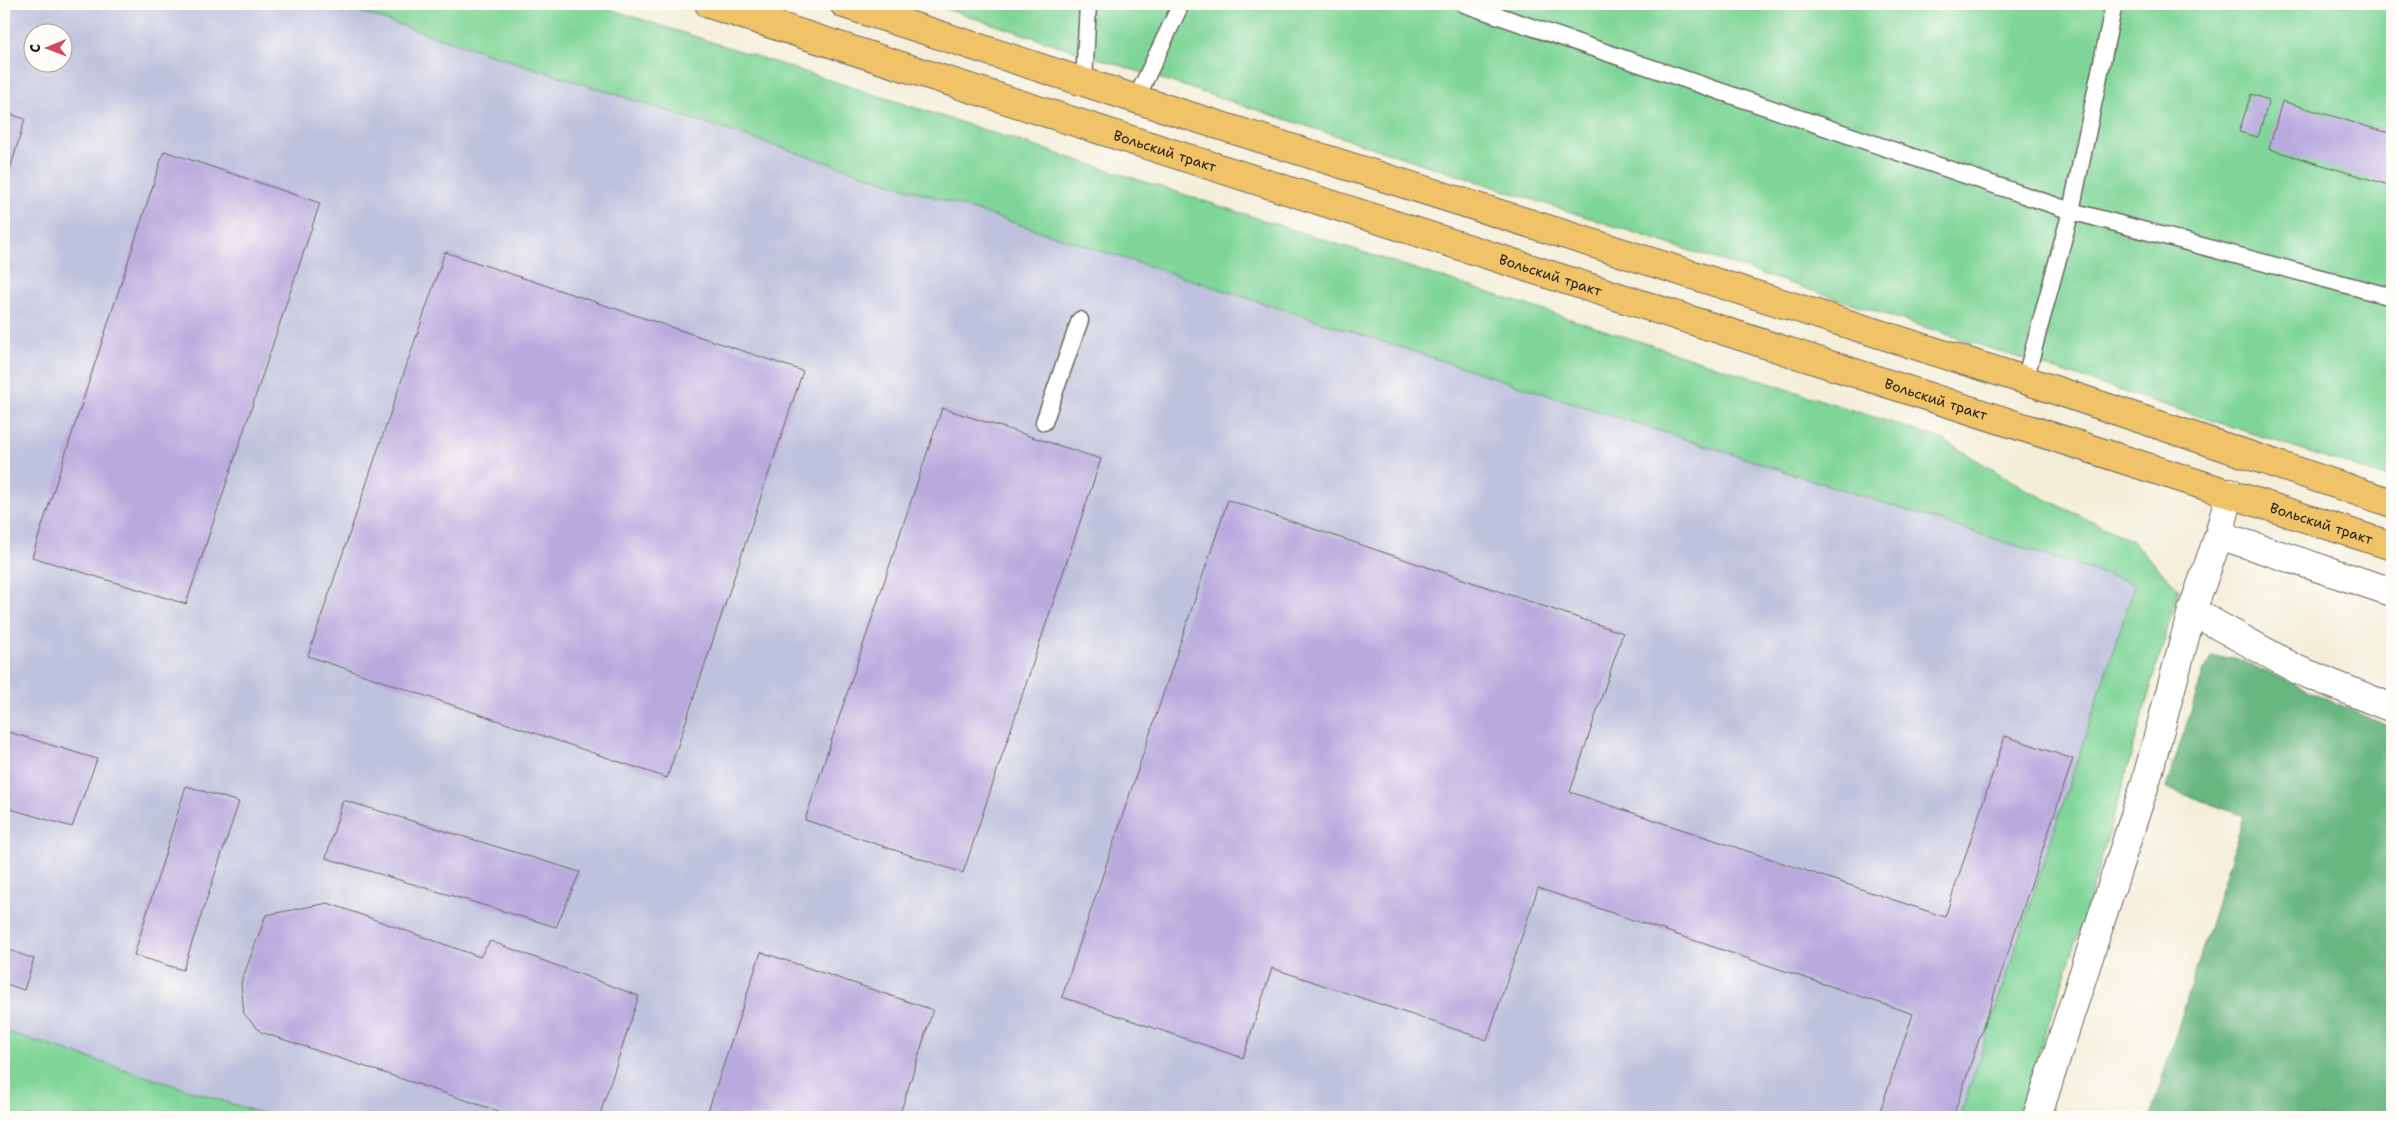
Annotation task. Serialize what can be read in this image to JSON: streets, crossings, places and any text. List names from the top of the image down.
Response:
{
  "streets": {
    "main road": ["Вольский тракт"]
  },
  "north": "left"
}
